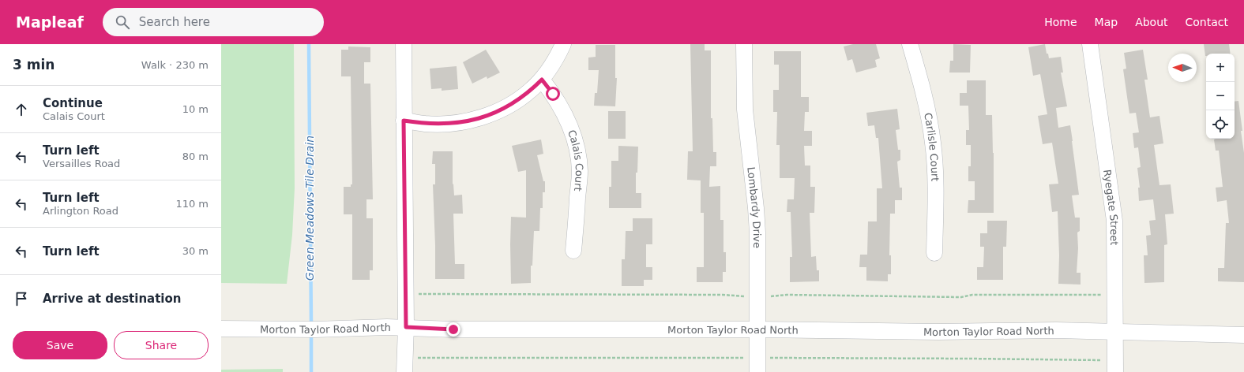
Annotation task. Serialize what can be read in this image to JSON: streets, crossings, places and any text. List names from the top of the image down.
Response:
{
  "streets": {
    "street": [
      "Carlisle Court",
      "Calais Court",
      "Ryegate Street",
      "Lombardy Drive",
      "Morton Taylor Road North"
    ]
  },
  "crossings": [
    ["Ryegate Street", "Morton Taylor Road North"],
    ["Lombardy Drive", "Morton Taylor Road North"]
  ],
  "water": ["Green Meadows Tile Drain"],
  "north": "left",
  "page": {
    "header": "Mapleaf",
    "search": "Search here",
    "nav": [
      "Home",
      "Map",
      "About",
      "Contact"
    ],
    "heading": ["3 min", "Walk · 230 m"],
    "map_buttons": ["+", "−"],
    "list": [
      ["Continue", "Calais Court", "10 m"],
      ["Turn left", "Versailles Road", "80 m"],
      ["Turn left", "Arlington Road", "110 m"],
      ["Turn left", "30 m"],
      "Arrive at destination"
    ],
    "buttons": ["Save", "Share"]
  }
}
